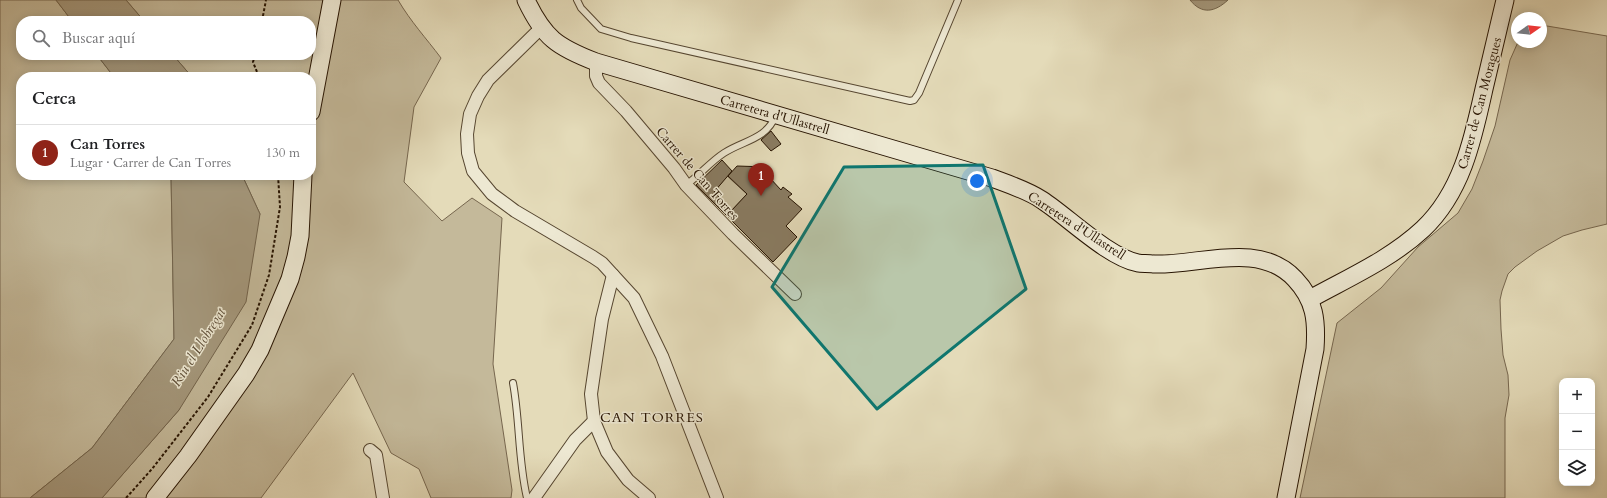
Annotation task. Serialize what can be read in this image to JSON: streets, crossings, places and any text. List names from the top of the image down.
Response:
{
  "streets": {
    "street": ["Carrer de Can Moragues", "Carretera d'Ullastrell", "Carrer de Can Torres"]
  },
  "crossings": [
    ["Carrer de Can Moragues", "Carretera d'Ullastrell"],
    ["Carretera d'Ullastrell", "Carrer de Can Torres"]
  ],
  "districts": ["CAN TORRES"],
  "water": ["Riu el Llobregat"],
  "north": "right",
  "page": {
    "search": "Buscar aquí",
    "heading": "Cerca",
    "list": [
      {
        "mark": "1",
        "name": "Can Torres",
        "note": "Lugar · Carrer de Can Torres",
        "value": "130 m"
      }
    ],
    "pins": "1",
    "map_buttons": ["+", "−"]
  }
}
